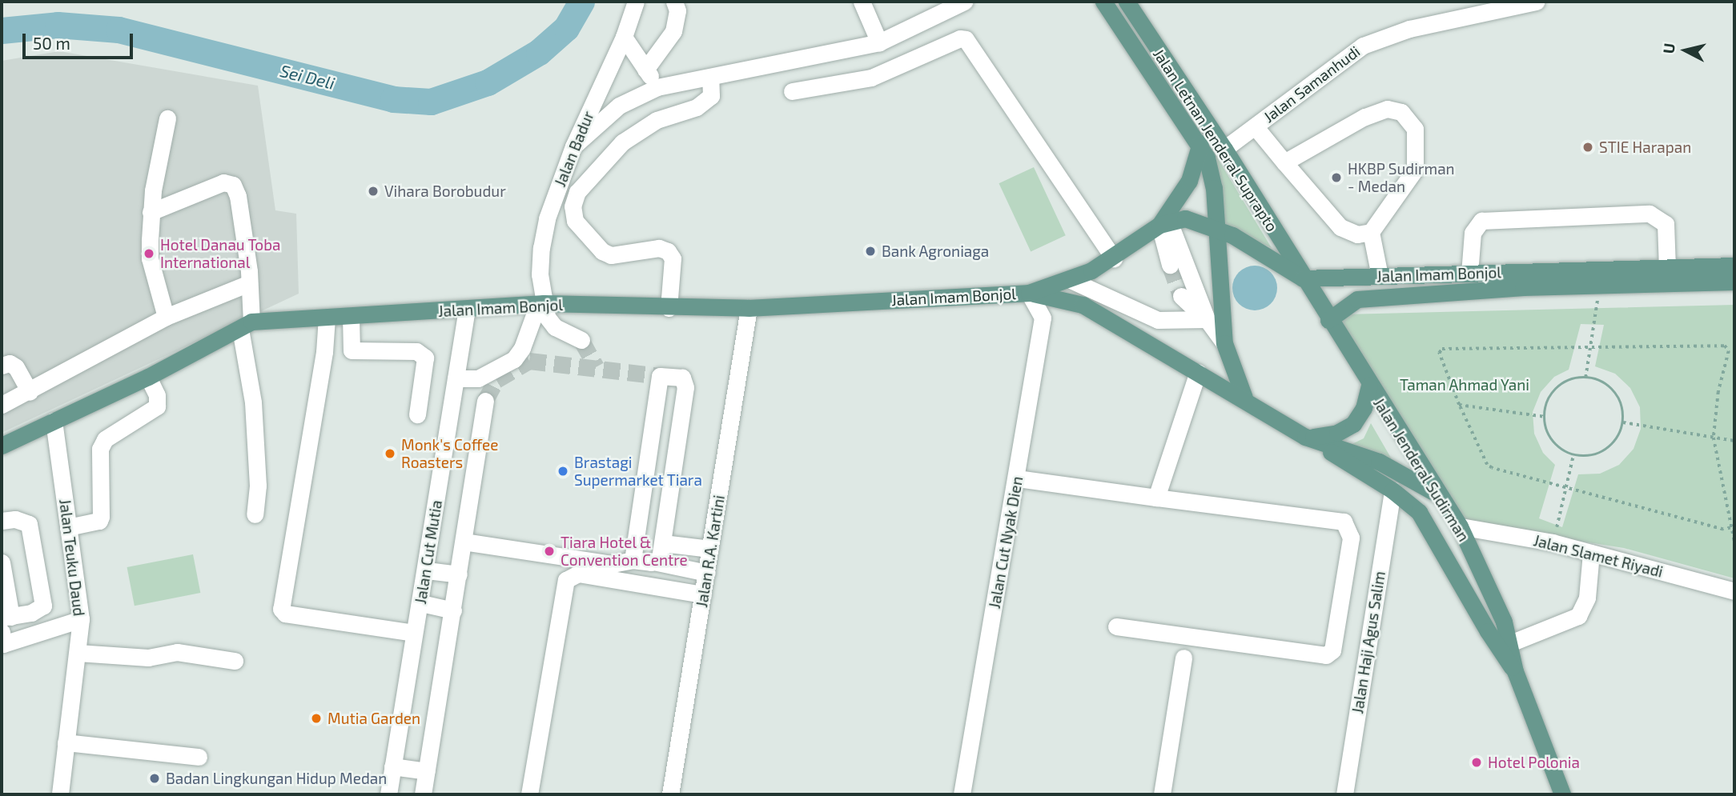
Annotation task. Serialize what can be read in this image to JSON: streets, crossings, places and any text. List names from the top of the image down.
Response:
{
  "streets": {
    "main road": ["Jalan Letnan Jenderal Suprapto", "Jalan Imam Bonjol", "Jalan Jenderal Sudirman"],
    "street": [
      "Jalan Samanhudi",
      "Jalan Badur",
      "Jalan Cut Nyak Dien",
      "Jalan R.A. Kartini",
      "Jalan Cut Mutia",
      "Jalan Slamet Riyadi",
      "Jalan Teuku Daud",
      "Jalan Haji Agus Salim"
    ]
  },
  "crossings": [
    ["Jalan Samanhudi", "Jalan Letnan Jenderal Suprapto"],
    ["Jalan Letnan Jenderal Suprapto", "Jalan Imam Bonjol"],
    ["Jalan Letnan Jenderal Suprapto", "Jalan Jenderal Sudirman"],
    ["Jalan Badur", "Jalan Imam Bonjol"],
    ["Jalan Imam Bonjol", "Jalan Jenderal Sudirman"],
    ["Jalan Imam Bonjol", "Jalan Cut Nyak Dien"],
    ["Jalan Imam Bonjol", "Jalan R.A. Kartini"],
    ["Jalan Imam Bonjol", "Jalan Cut Mutia"],
    ["Jalan Imam Bonjol", "Jalan Teuku Daud"],
    ["Jalan Jenderal Sudirman", "Jalan Slamet Riyadi"],
    ["Jalan Jenderal Sudirman", "Jalan Haji Agus Salim"]
  ],
  "water": ["Sei Deli"],
  "parks": ["Taman Ahmad Yani"],
  "places": [
    "STIE Harapan",
    "HKBP Sudirman - Medan",
    "Vihara Borobudur",
    "Bank Agroniaga",
    "Hotel Danau Toba International",
    "Monk's Coffee Roasters",
    "Brastagi Supermarket Tiara",
    "Tiara Hotel & Convention Centre",
    "Mutia Garden",
    "Hotel Polonia",
    "Badan Lingkungan Hidup Medan"
  ],
  "scale_bar": "50 m",
  "north": "left"
}
